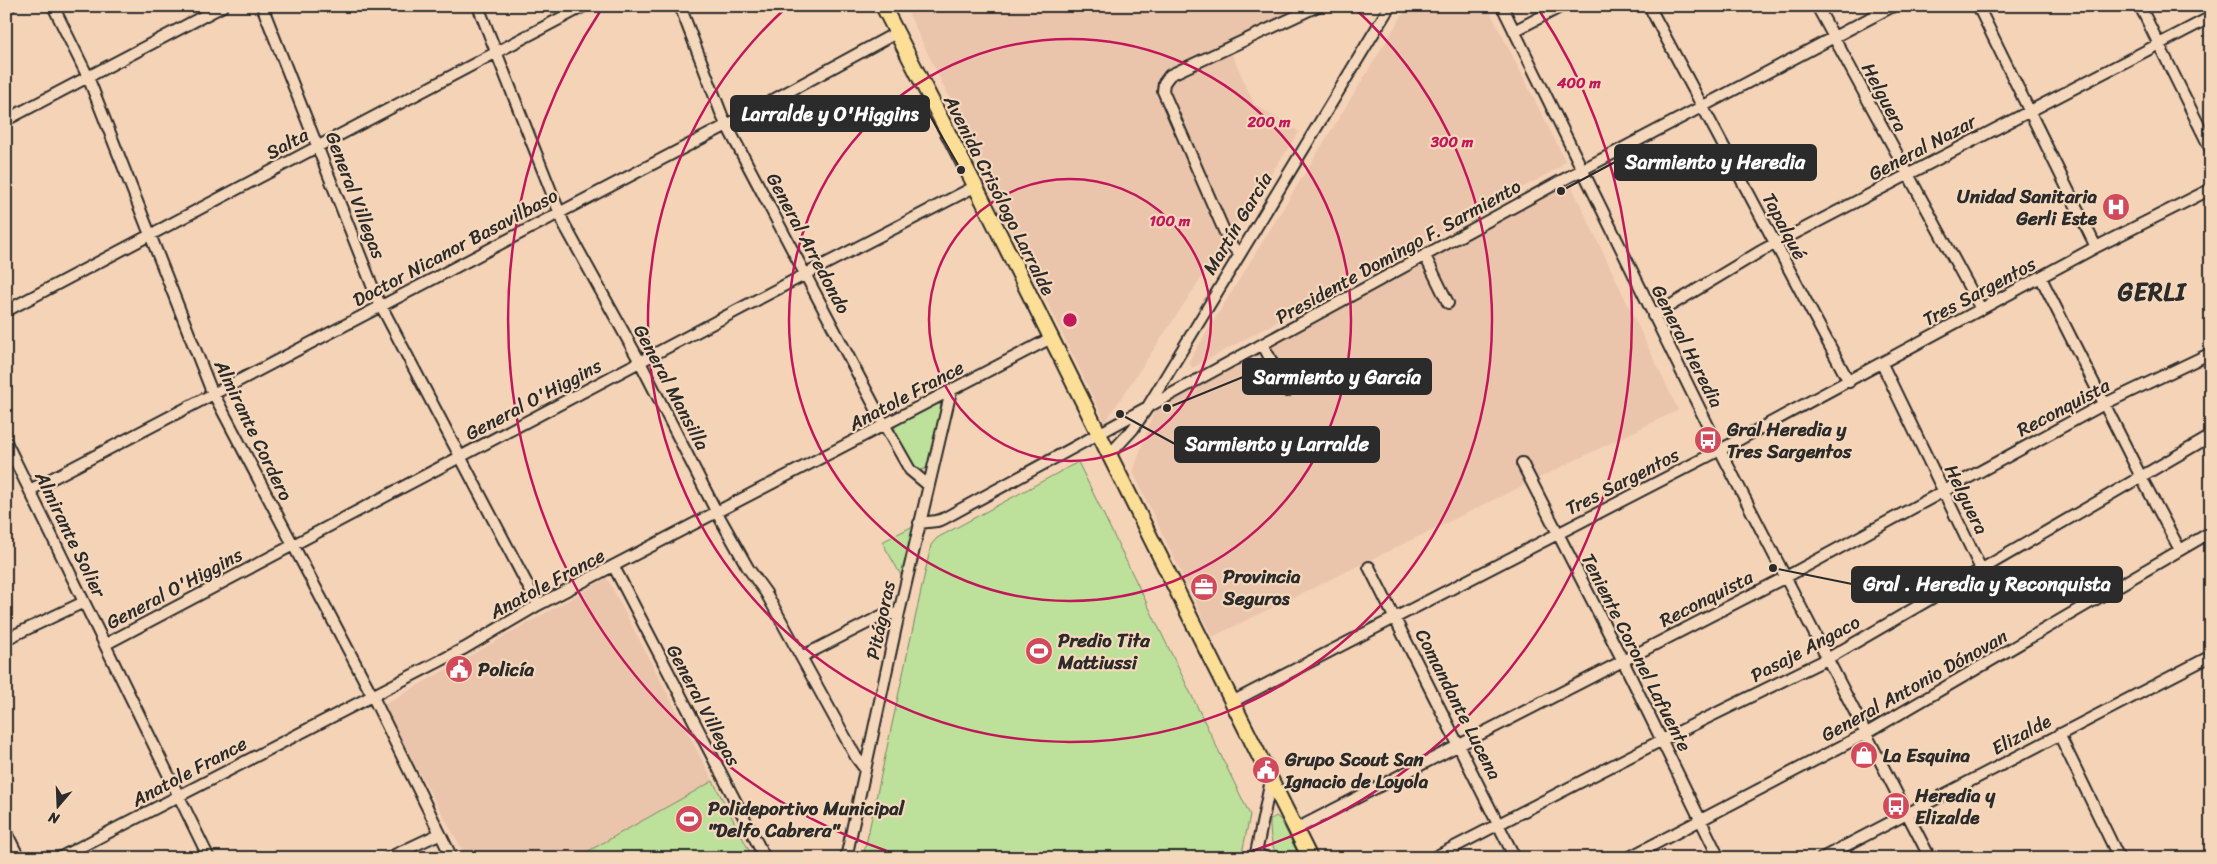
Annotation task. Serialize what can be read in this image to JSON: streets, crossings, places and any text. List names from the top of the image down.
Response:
{
  "streets": {
    "main road": ["Avenida Crisólogo Larralde"],
    "street": [
      "Helguera",
      "Salta",
      "General Nazar",
      "General Villegas",
      "Martín García",
      "Tapalqué",
      "General Arredondo",
      "Doctor Nicanor Basavilbaso",
      "Presidente Domingo F. Sarmiento",
      "Tres Sargentos",
      "General Heredia",
      "General Mansilla",
      "Anatole France",
      "General O'Higgins",
      "Reconquista",
      "Almirante Cordero",
      "Almirante Solier",
      "Pitágoras",
      "Pasaje Angaco",
      "Teniente Coronel Lafuente",
      "General Antonio Dónovan",
      "Comandante Lucena",
      "Elizalde"
    ]
  },
  "crossings": [
    ["Helguera", "General Nazar"],
    ["Helguera", "Presidente Domingo F. Sarmiento"],
    ["Helguera", "Tres Sargentos"],
    ["Helguera", "Reconquista"],
    ["Helguera", "Pasaje Angaco"],
    ["Salta", "General Villegas"],
    ["Salta", "General Mansilla"],
    ["Salta", "Almirante Cordero"],
    ["General Nazar", "Tapalqué"],
    ["General Nazar", "General Heredia"],
    ["General Villegas", "Doctor Nicanor Basavilbaso"],
    ["General Villegas", "Anatole France"],
    ["General Villegas", "General O'Higgins"],
    ["Avenida Crisólogo Larralde", "Martín García"],
    ["Avenida Crisólogo Larralde", "Doctor Nicanor Basavilbaso"],
    ["Avenida Crisólogo Larralde", "Presidente Domingo F. Sarmiento"],
    ["Avenida Crisólogo Larralde", "Tres Sargentos"],
    ["Avenida Crisólogo Larralde", "Anatole France"],
    ["Avenida Crisólogo Larralde", "General O'Higgins"],
    ["Avenida Crisólogo Larralde", "Reconquista"],
    ["Martín García", "Presidente Domingo F. Sarmiento"],
    ["Tapalqué", "Presidente Domingo F. Sarmiento"],
    ["Tapalqué", "Tres Sargentos"],
    ["General Arredondo", "Doctor Nicanor Basavilbaso"],
    ["General Arredondo", "Anatole France"],
    ["General Arredondo", "General O'Higgins"],
    ["General Arredondo", "Pitágoras"],
    ["Doctor Nicanor Basavilbaso", "General Mansilla"],
    ["Doctor Nicanor Basavilbaso", "Almirante Cordero"],
    ["Doctor Nicanor Basavilbaso", "Almirante Solier"],
    ["Presidente Domingo F. Sarmiento", "General Heredia"],
    ["Presidente Domingo F. Sarmiento", "Pitágoras"],
    ["Tres Sargentos", "General Heredia"],
    ["Tres Sargentos", "Teniente Coronel Lafuente"],
    ["Tres Sargentos", "Comandante Lucena"],
    ["General Heredia", "Reconquista"],
    ["General Heredia", "Pasaje Angaco"],
    ["General Heredia", "General Antonio Dónovan"],
    ["General Heredia", "Elizalde"],
    ["General Mansilla", "Anatole France"],
    ["General Mansilla", "General O'Higgins"],
    ["General Mansilla", "Pitágoras"],
    ["Anatole France", "Almirante Cordero"],
    ["Anatole France", "Almirante Solier"],
    ["Anatole France", "Pitágoras"],
    ["General O'Higgins", "Almirante Cordero"],
    ["General O'Higgins", "Almirante Solier"],
    ["Reconquista", "Teniente Coronel Lafuente"],
    ["Reconquista", "Comandante Lucena"],
    ["Pasaje Angaco", "Teniente Coronel Lafuente"],
    ["Pasaje Angaco", "Comandante Lucena"],
    ["Teniente Coronel Lafuente", "General Antonio Dónovan"]
  ],
  "districts": ["GERLI"],
  "places": {
    "other": [
      "Larralde y O'Higgins",
      "Sarmiento y Heredia",
      "Sarmiento y García",
      "Sarmiento y Larralde",
      "Gral . Heredia y Reconquista"
    ],
    "hospital": ["Unidad Sanitaria Gerli Este"],
    "bus stop": ["Gral Heredia y Tres Sargentos", "Heredia y Elizalde"],
    "office": ["Provincia Seguros"],
    "sports": ["Predio Tita Mattiussi", "Polideportivo Municipal \"Delfo Cabrera\""],
    "public building": ["Policía", "Grupo Scout San Ignacio de Loyola"],
    "shop": ["La Esquina"]
  },
  "north": "bottom",
  "rings": [
    "400 m",
    "200 m",
    "300 m",
    "100 m"
  ]
}
